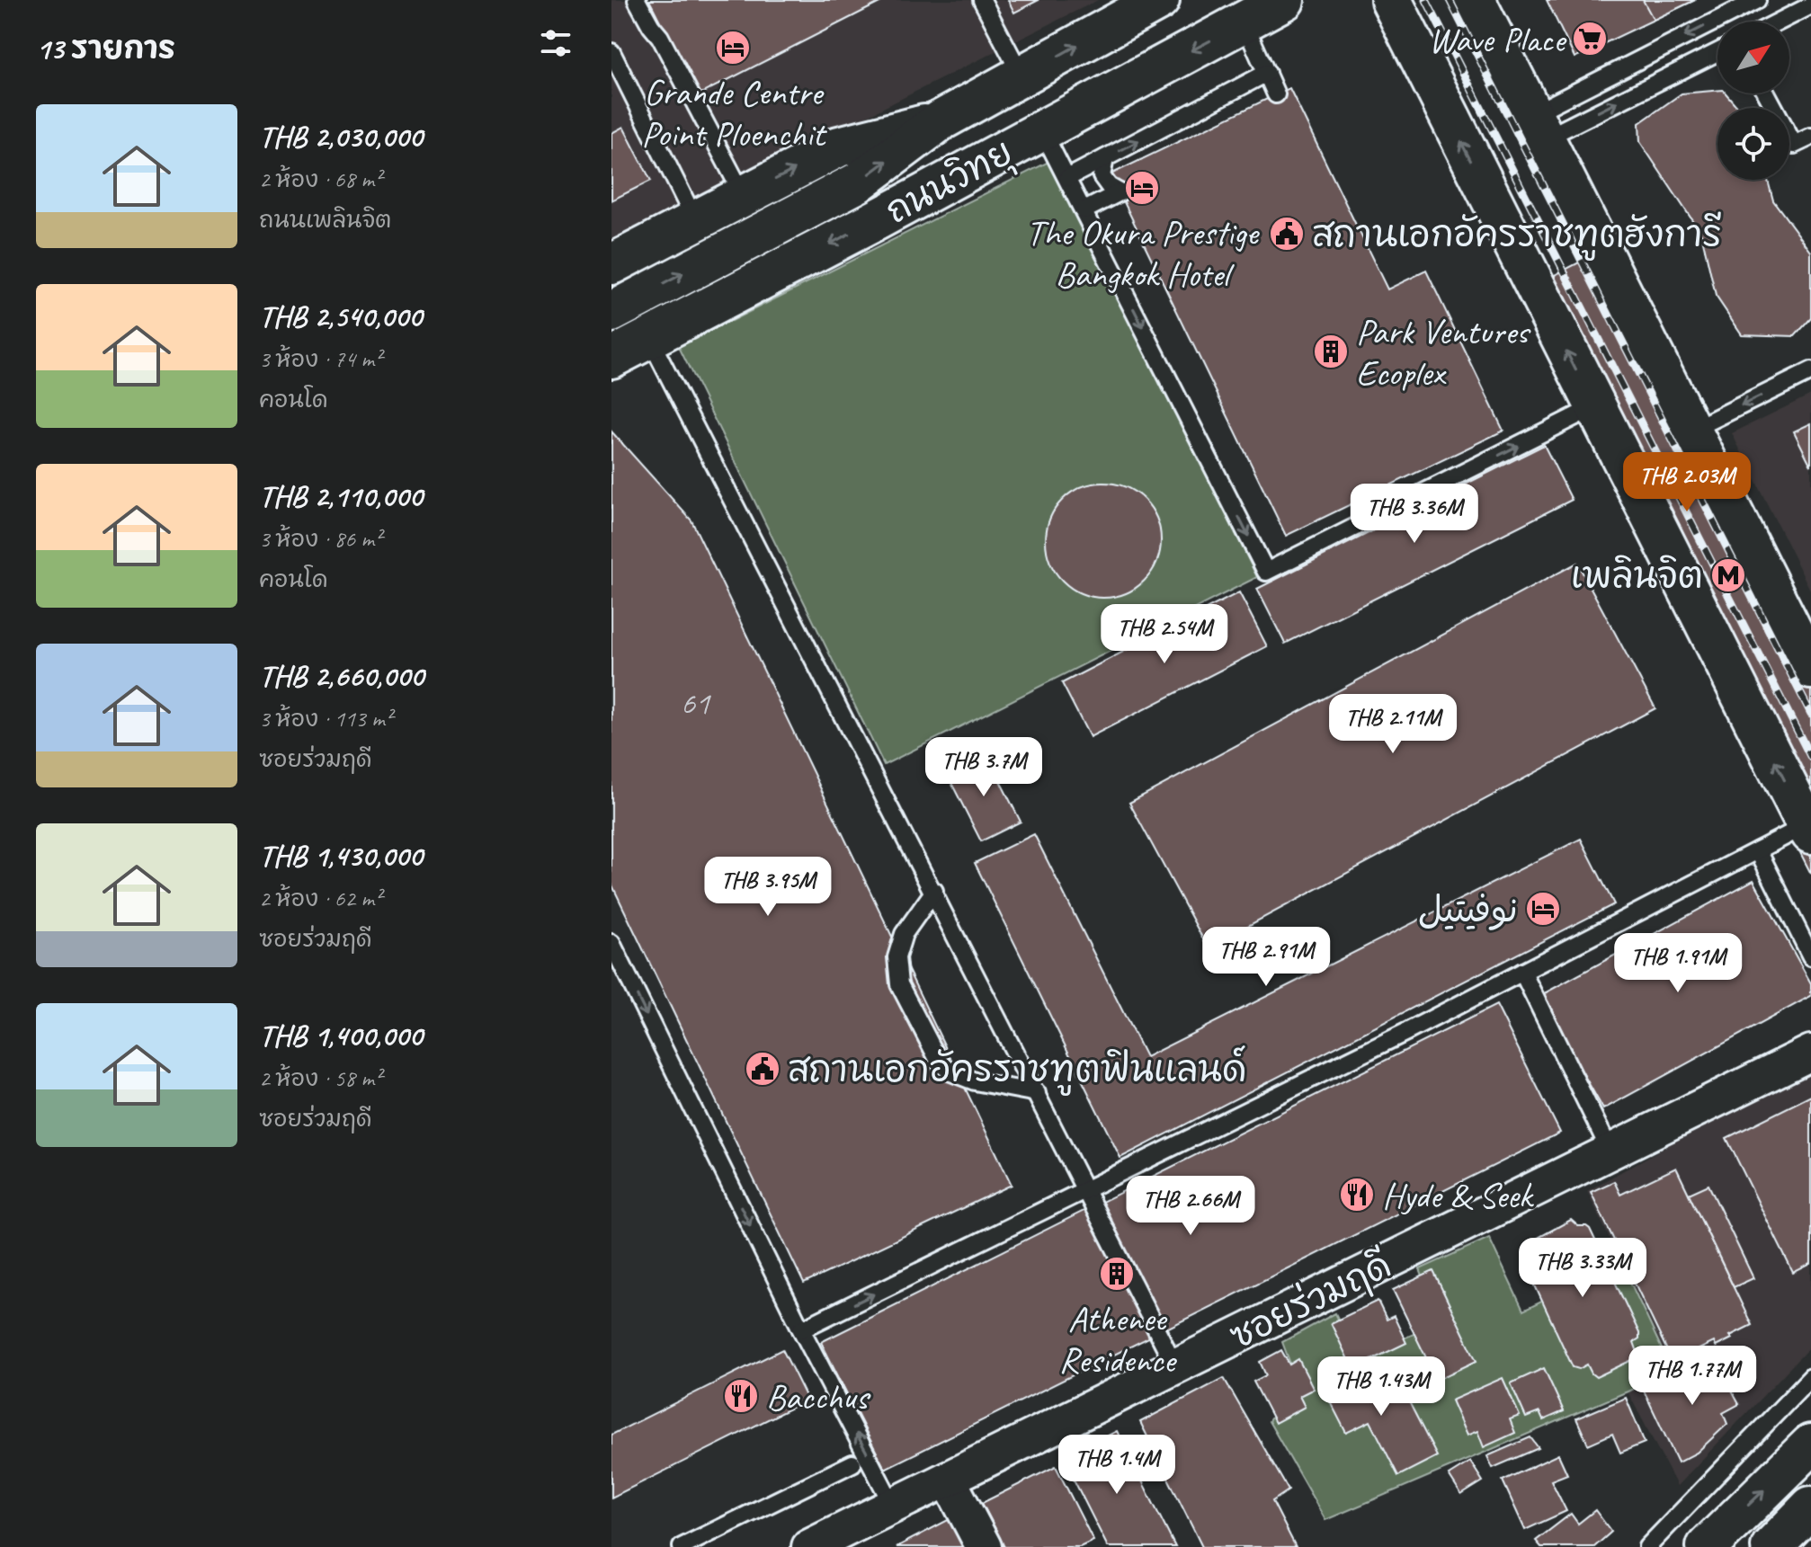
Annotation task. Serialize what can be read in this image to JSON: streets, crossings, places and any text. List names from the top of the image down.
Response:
{
  "streets": {
    "main road": ["ถนนวิทยุ"],
    "street": ["ซอยร่วมฤดี"]
  },
  "places": {
    "supermarket": ["Wave Place"],
    "hotel": ["Grande Centre Point Ploenchit", "The Okura Prestige Bangkok Hotel", "نوفيتيل"],
    "public building": ["สถานเอกอัครราชทูตฮังการี", "สถานเอกอัครราชทูตฟินแลนด์"],
    "building": ["Park Ventures Ecoplex", "Athenee Residence"],
    "metro station": ["เพลินจิต"],
    "restaurant": ["Hyde & Seek", "Bacchus"]
  },
  "house_numbers": ["61"],
  "north": "top right",
  "page": {
    "heading": "13 รายการ",
    "list": [
      {
        "name": "THB 2,030,000",
        "note": "2 ห้อง · 68 m² · ถนนเพลินจิต"
      },
      {
        "name": "THB 2,540,000",
        "note": "3 ห้อง · 74 m² · คอนโด"
      },
      {
        "name": "THB 2,110,000",
        "note": "3 ห้อง · 86 m² · คอนโด"
      },
      {
        "name": "THB 2,660,000",
        "note": "3 ห้อง · 113 m² · ซอยร่วมฤดี"
      },
      {
        "name": "THB 1,430,000",
        "note": "2 ห้อง · 62 m² · ซอยร่วมฤดี"
      },
      {
        "name": "THB 1,400,000",
        "note": "2 ห้อง · 58 m² · ซอยร่วมฤดี"
      }
    ],
    "price": [
      "THB 2.03M",
      "THB 3.36M",
      "THB 2.54M",
      "THB 2.11M",
      "THB 3.7M",
      "THB 3.95M",
      "THB 2.91M",
      "THB 1.91M",
      "THB 2.66M",
      "THB 3.33M",
      "THB 1.77M",
      "THB 1.43M",
      "THB 1.4M"
    ]
  }
}
